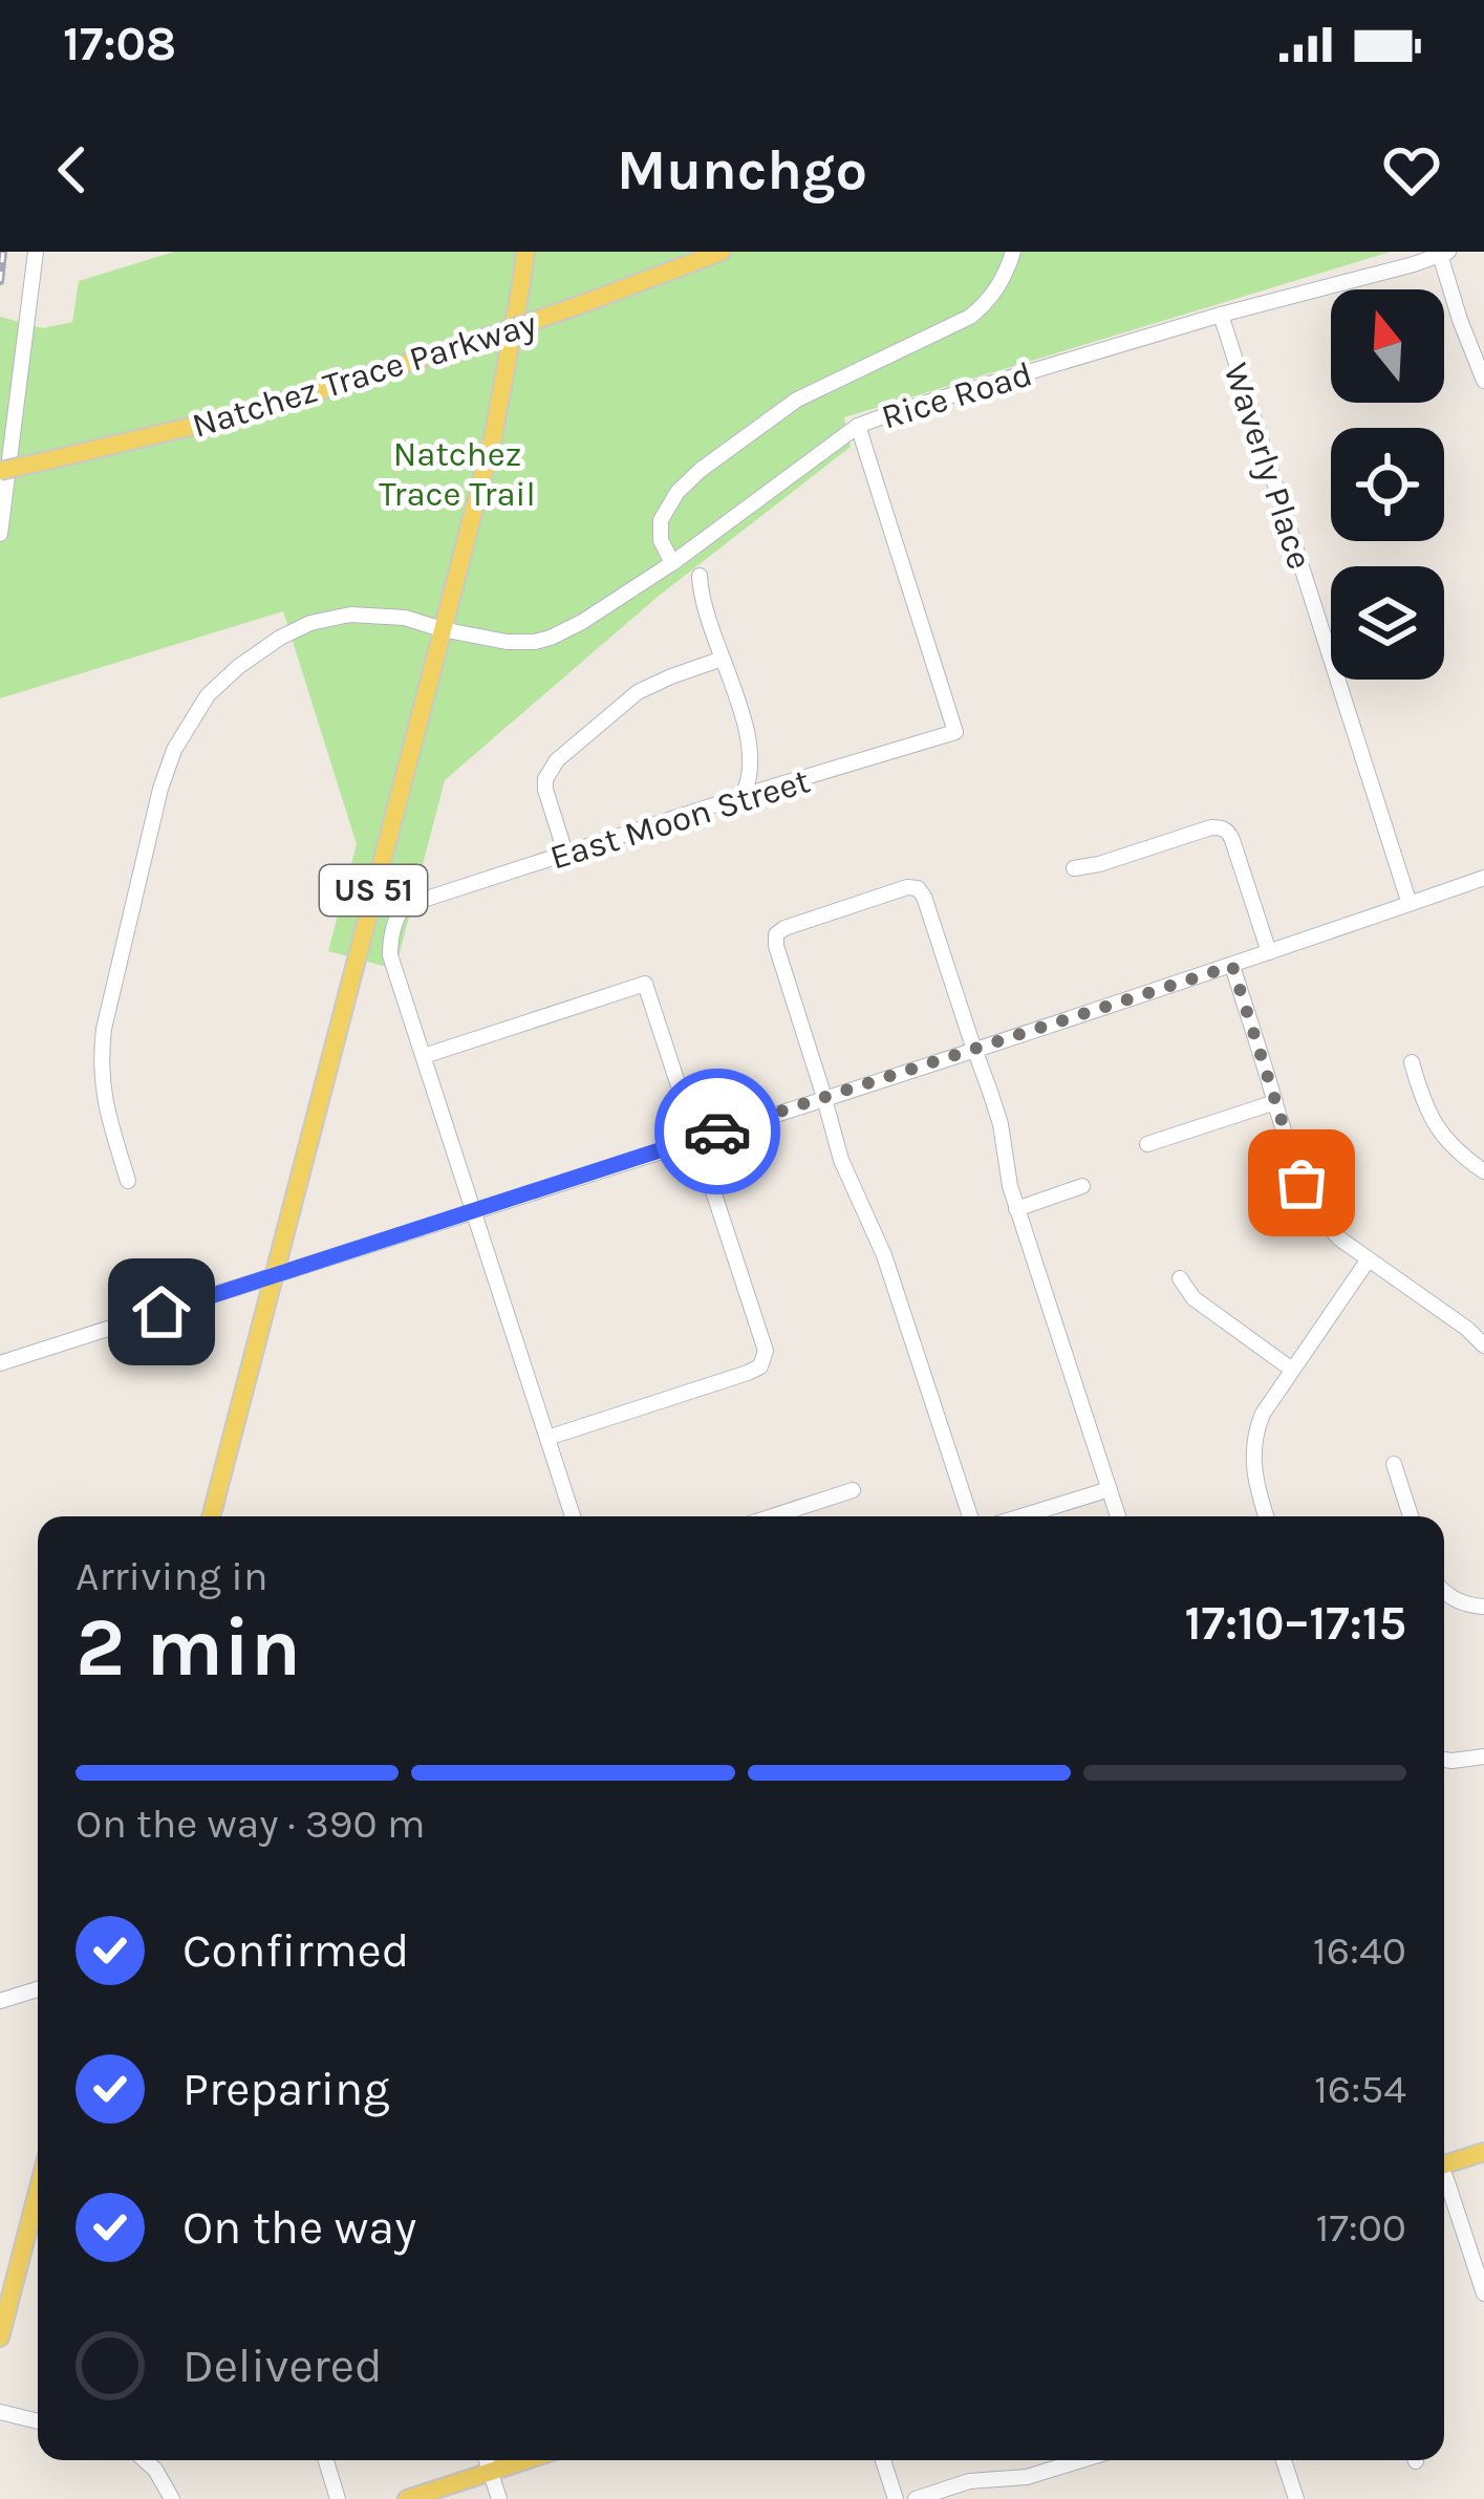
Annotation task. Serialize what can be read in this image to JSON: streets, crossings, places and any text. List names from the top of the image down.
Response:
{
  "streets": {
    "main road": ["Natchez Trace Parkway", "US 51"],
    "street": ["Rice Road", "Waverly Place", "East Moon Street"]
  },
  "crossings": [
    ["Rice Road", "Waverly Place"],
    ["Rice Road", "East Moon Street"],
    ["Rice Road", "US 51"]
  ],
  "parks": ["Natchez Trace Trail"],
  "north": "top",
  "page": {
    "status": "17:08",
    "header": "Munchgo",
    "heading": ["2 min", "Arriving in", "17:10–17:15"],
    "bar": "On the way · 390 m",
    "list": [
      ["Confirmed", "16:40"],
      ["Preparing", "16:54"],
      ["On the way", "17:00"],
      "Delivered"
    ]
  }
}
